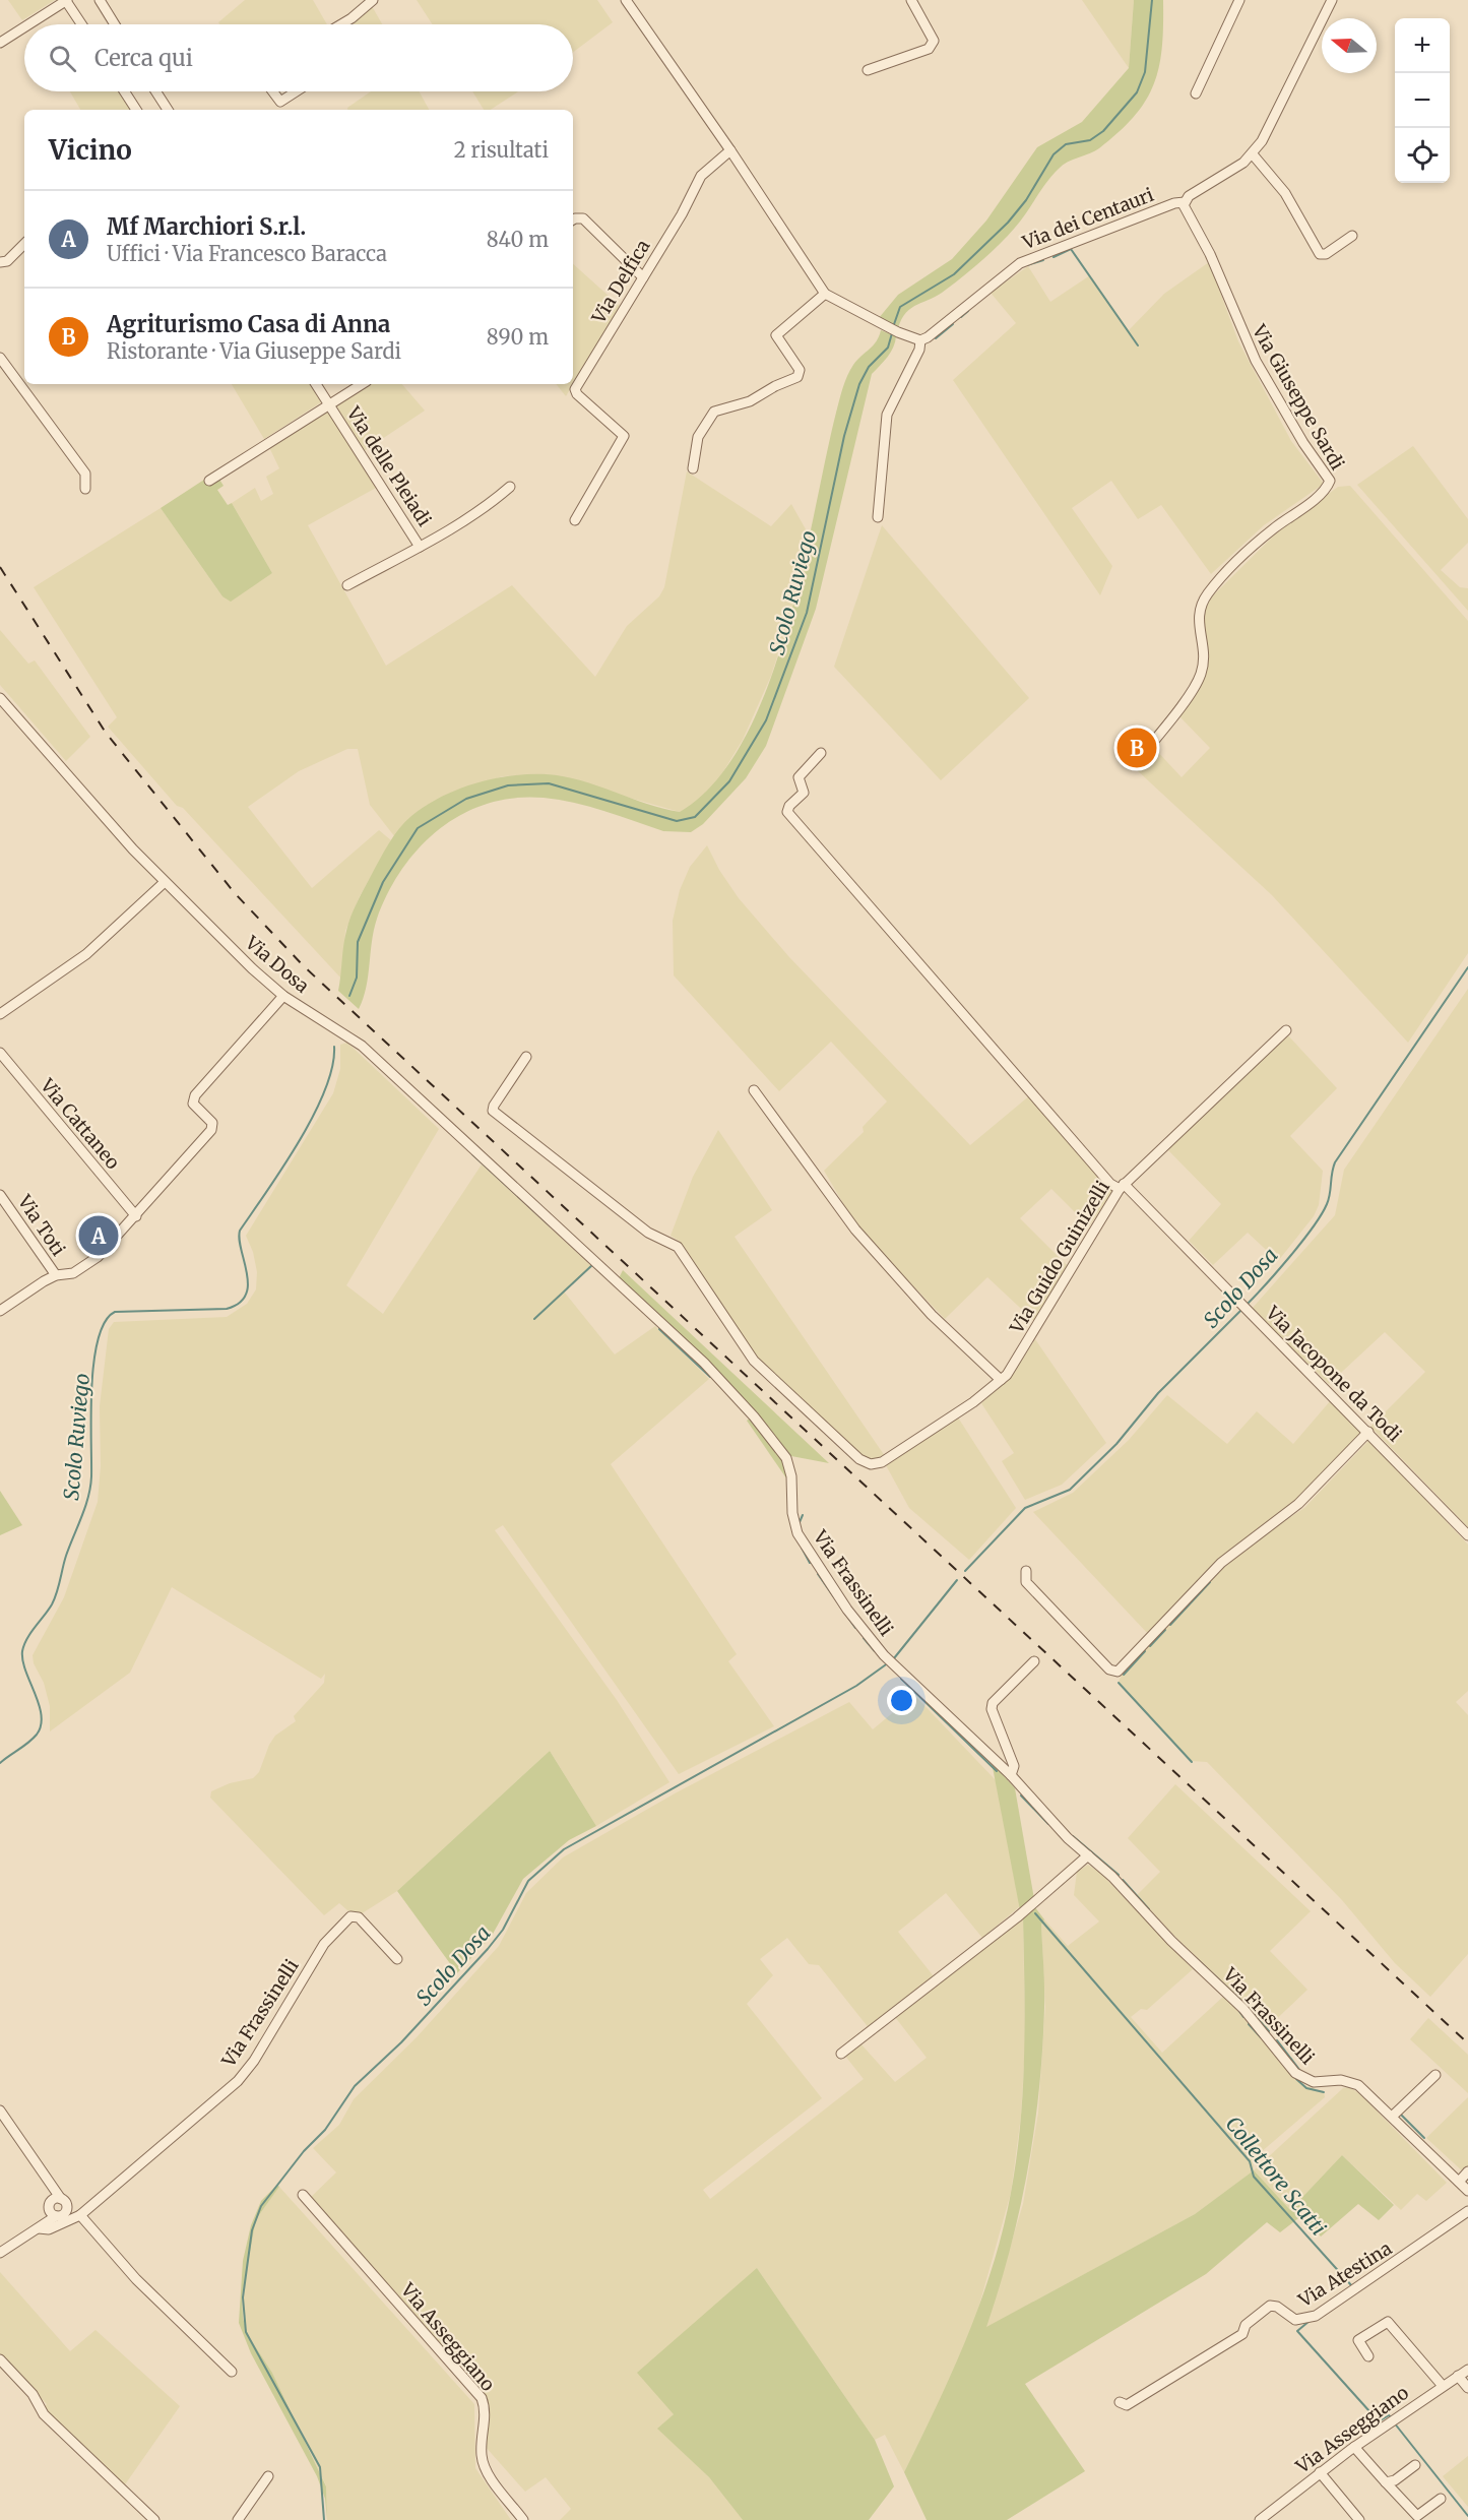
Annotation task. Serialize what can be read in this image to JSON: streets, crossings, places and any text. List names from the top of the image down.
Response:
{
  "streets": {
    "street": [
      "Via dei Centauri",
      "Via Delfica",
      "Via Giuseppe Sardi",
      "Via delle Pleiadi",
      "Via Dosa",
      "Via Cattaneo",
      "Via Toti",
      "Via Guido Guinizelli",
      "Via Jacopone da Todi",
      "Via Frassinelli",
      "Via Atestina",
      "Via Asseggiano"
    ]
  },
  "crossings": [
    ["Via dei Centauri", "Via Giuseppe Sardi"],
    ["Via Dosa", "Via Frassinelli"],
    ["Via Guido Guinizelli", "Via Jacopone da Todi"]
  ],
  "water": ["Scolo Ruviego", "Scolo Dosa", "Collettore Scatti"],
  "north": "left",
  "page": {
    "map_buttons": ["+", "−"],
    "search": "Cerca qui",
    "heading": ["Vicino", "2 risultati"],
    "list": [
      {
        "mark": "A",
        "name": "Mf Marchiori S.r.l.",
        "note": "Uffici · Via Francesco Baracca",
        "value": "840 m"
      },
      {
        "mark": "B",
        "name": "Agriturismo Casa di Anna",
        "note": "Ristorante · Via Giuseppe Sardi",
        "value": "890 m"
      }
    ],
    "pins": ["B", "A"]
  }
}
